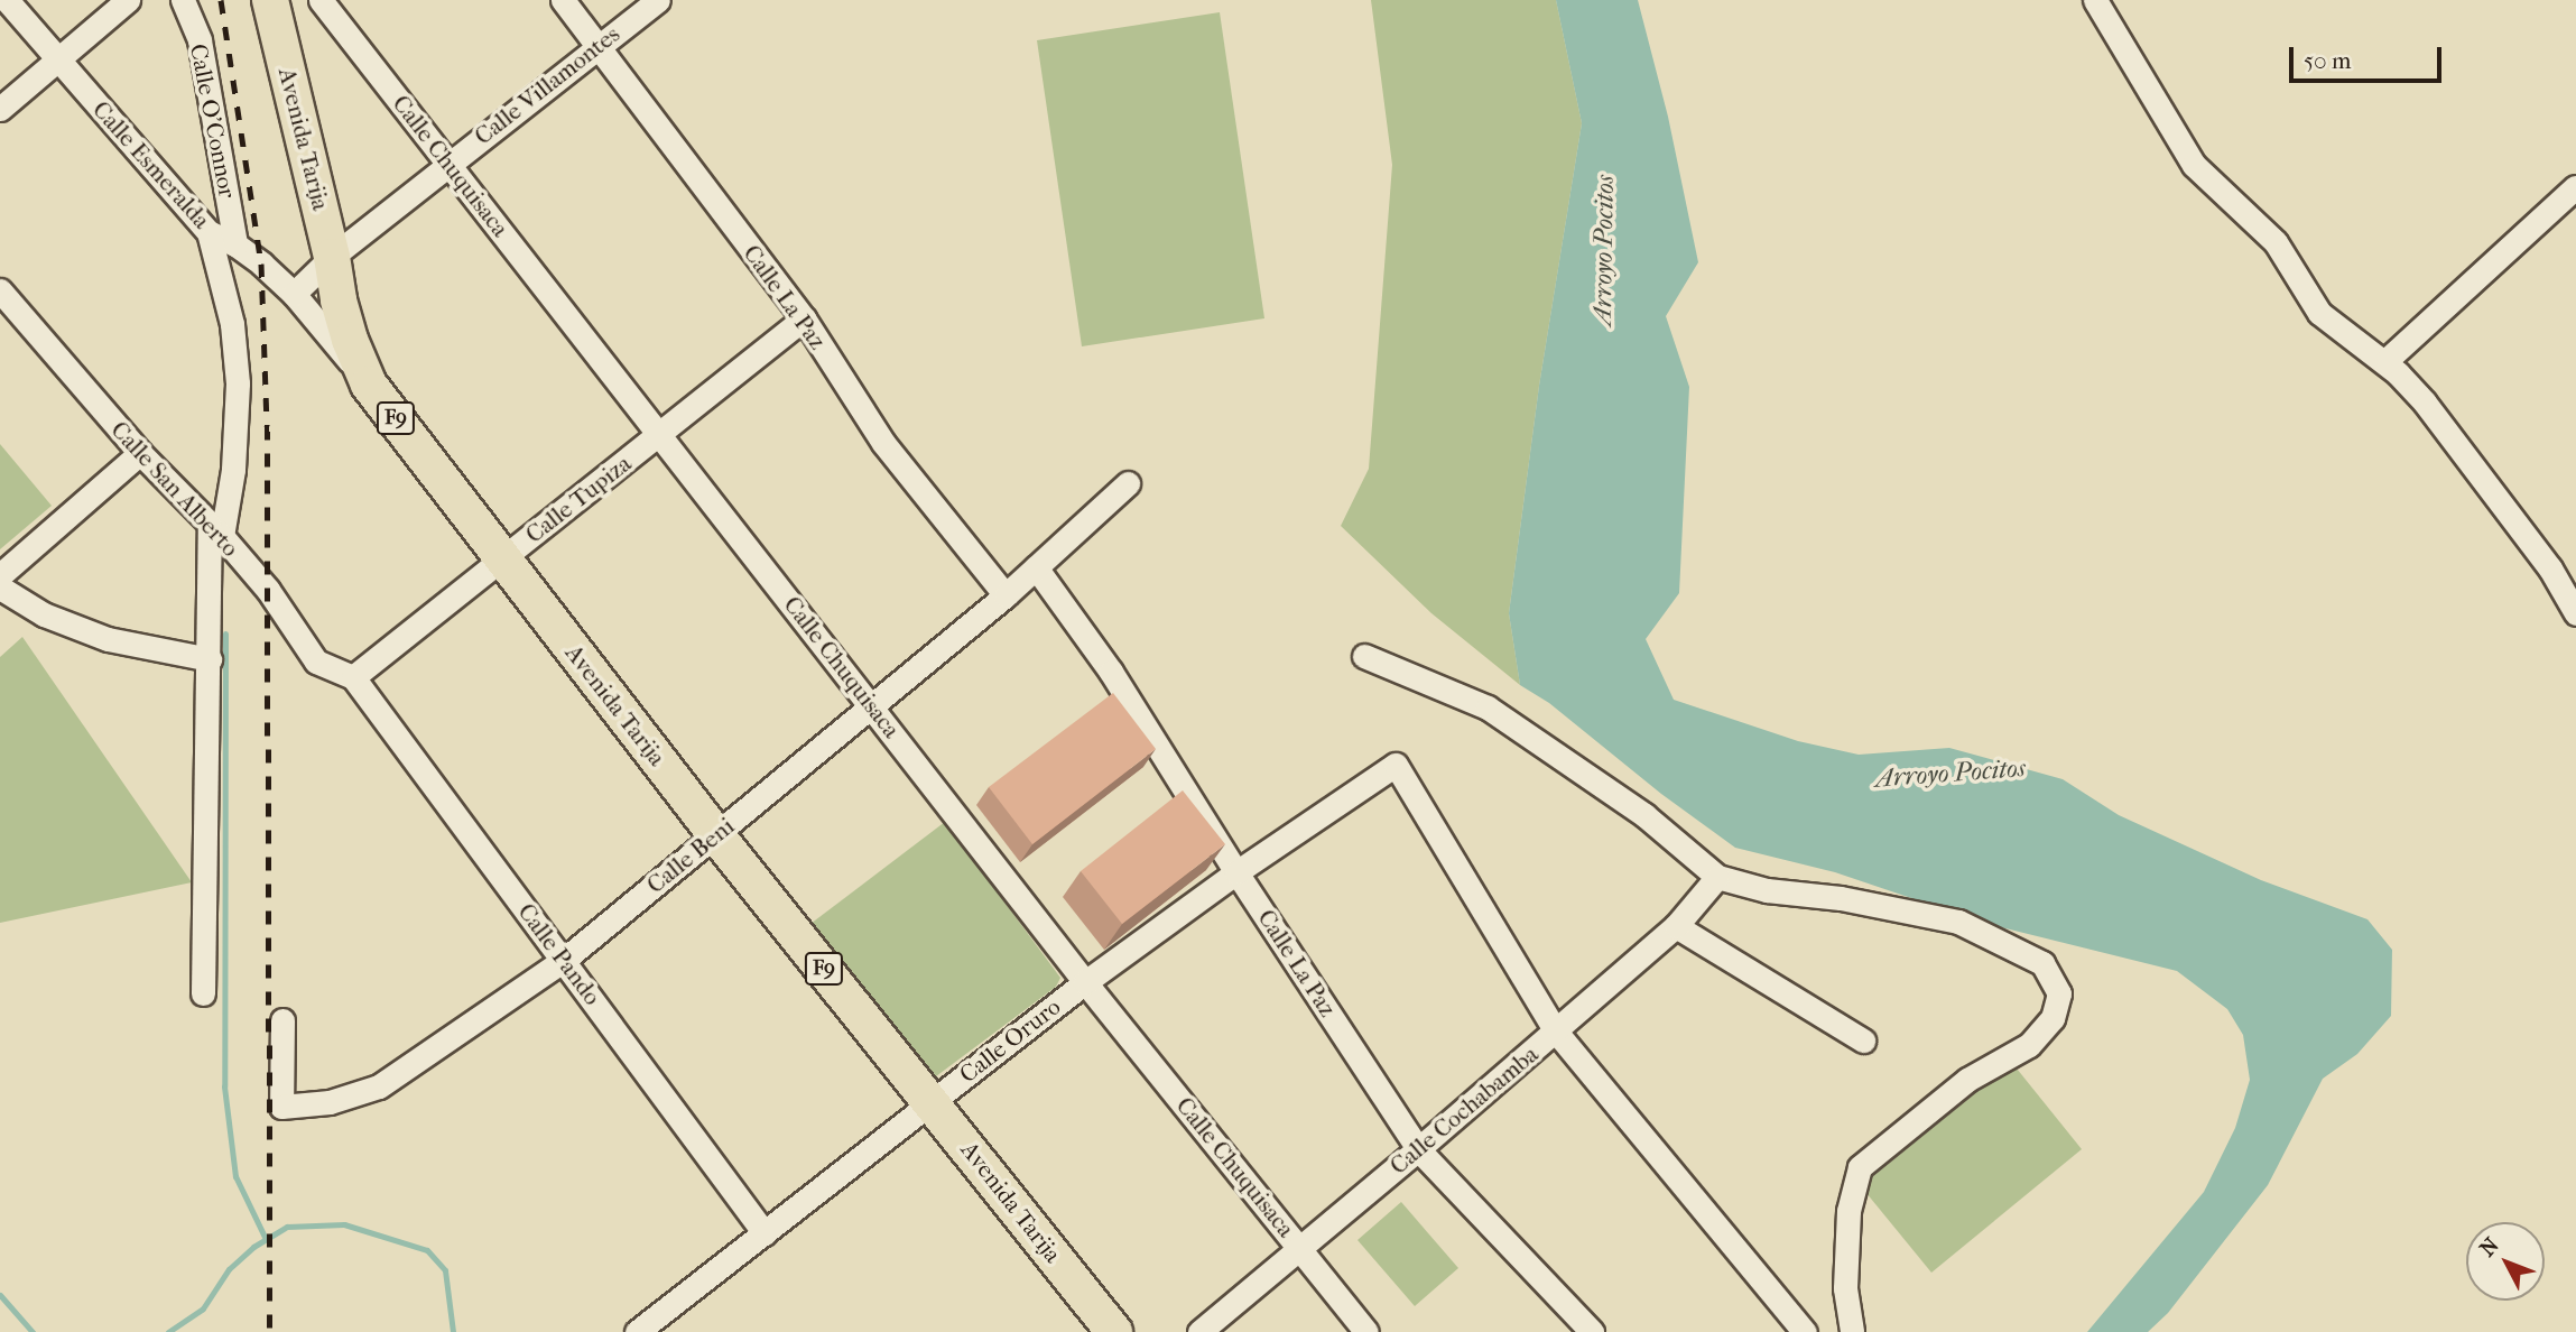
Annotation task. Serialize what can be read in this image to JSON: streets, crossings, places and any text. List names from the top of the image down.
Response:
{
  "streets": {
    "highway": ["Avenida Tarija", "F9"],
    "street": [
      "Calle Villamontes",
      "Calle O'Connor",
      "Calle Esmeralda",
      "Calle Chuquisaca",
      "Calle La Paz",
      "Calle San Alberto",
      "Calle Tupiza",
      "Calle Beni",
      "Calle Pando",
      "Calle Oruro",
      "Calle Cochabamba"
    ]
  },
  "crossings": [
    ["Calle Villamontes", "Avenida Tarija"],
    ["Calle Villamontes", "Calle Esmeralda"],
    ["Calle Villamontes", "Calle Chuquisaca"],
    ["Calle Villamontes", "Calle La Paz"],
    ["Calle O'Connor", "Calle Esmeralda"],
    ["Avenida Tarija", "Calle Esmeralda"],
    ["Avenida Tarija", "Calle Tupiza"],
    ["Avenida Tarija", "Calle Beni"],
    ["Avenida Tarija", "Calle Oruro"],
    ["Calle Chuquisaca", "Calle Tupiza"],
    ["Calle Chuquisaca", "Calle Beni"],
    ["Calle Chuquisaca", "Calle Oruro"],
    ["Calle Chuquisaca", "Calle Cochabamba"],
    ["Calle La Paz", "Calle Tupiza"],
    ["Calle La Paz", "Calle Beni"],
    ["Calle La Paz", "Calle Oruro"],
    ["Calle La Paz", "Calle Cochabamba"],
    ["Calle San Alberto", "Calle Tupiza"],
    ["Calle San Alberto", "Calle Pando"],
    ["Calle Tupiza", "Calle Pando"],
    ["Calle Beni", "Calle Pando"],
    ["Calle Pando", "Calle Oruro"],
    ["Calle Oruro", "Calle Cochabamba"]
  ],
  "water": ["Arroyo Pocitos"],
  "scale_bar": "50 m",
  "north": "top left"
}
